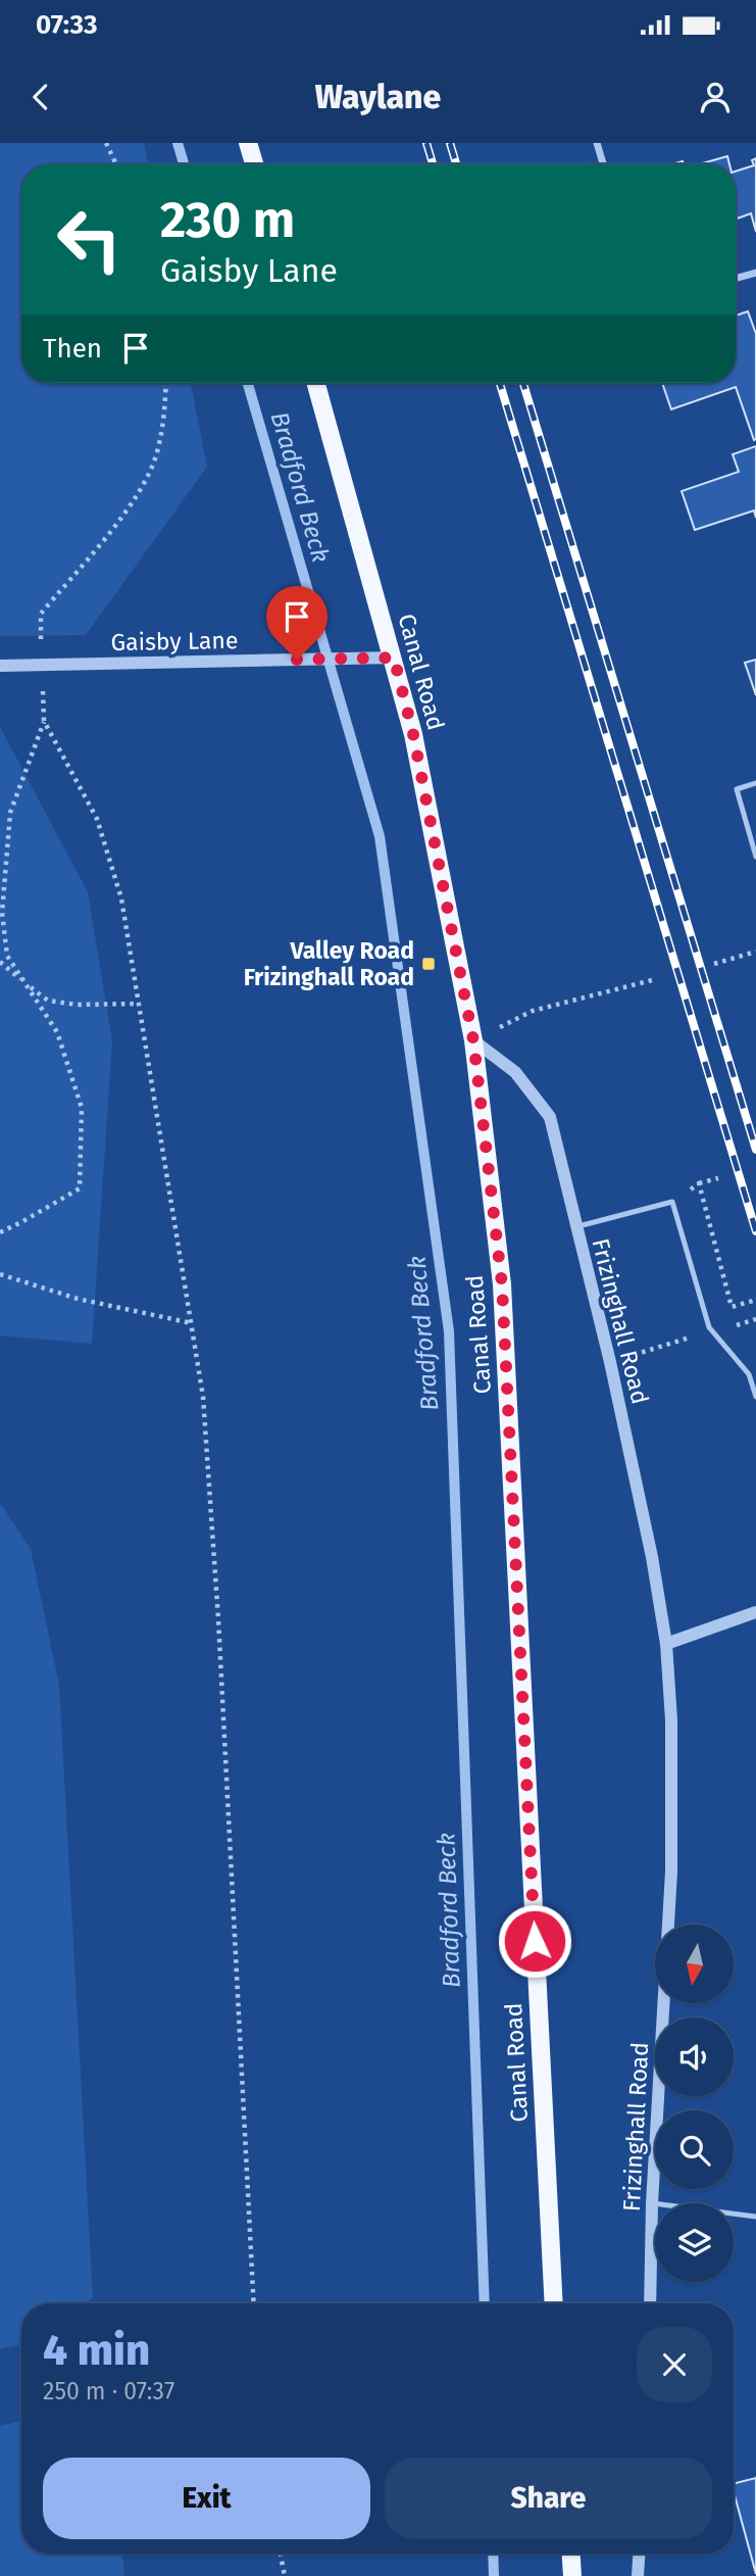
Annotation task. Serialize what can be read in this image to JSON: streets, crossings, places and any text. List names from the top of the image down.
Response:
{
  "streets": {
    "main road": ["Canal Road"],
    "street": ["Gaisby Lane", "Frizinghall Road"]
  },
  "crossings": [
    ["Gaisby Lane", "Canal Road"],
    ["Canal Road", "Frizinghall Road"]
  ],
  "water": ["Bradford Beck"],
  "places": {
    "transit": ["Valley Road Frizinghall Road"]
  },
  "north": "bottom",
  "page": {
    "status": "07:33",
    "header": "Waylane",
    "turn": ["230 m", "Gaisby Lane"],
    "then": "Then",
    "heading": ["4 min", "250 m · 07:37"],
    "buttons": ["Exit", "Share"]
  }
}
